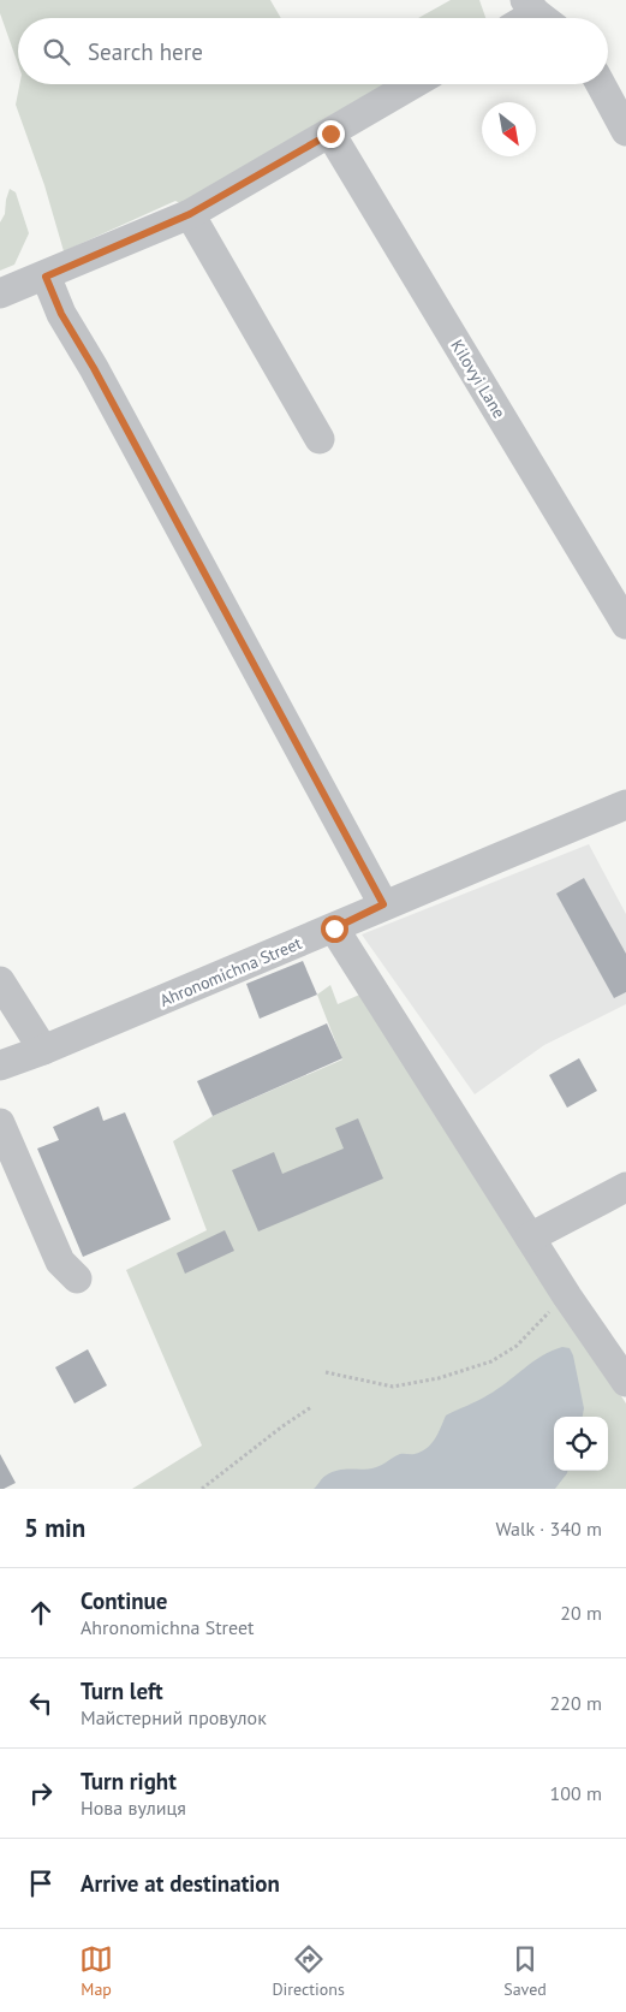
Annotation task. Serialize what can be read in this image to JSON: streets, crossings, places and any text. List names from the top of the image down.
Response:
{
  "streets": {
    "street": ["Kilovyi Lane", "Ahronomichna Street"]
  },
  "north": "bottom right",
  "page": {
    "search": "Search here",
    "heading": ["5 min", "Walk · 340 m"],
    "list": [
      ["Continue", "Ahronomichna Street", "20 m"],
      ["Turn left", "Майстерний провулок", "220 m"],
      ["Turn right", "Нова вулиця", "100 m"],
      "Arrive at destination"
    ],
    "nav": ["Map", "Directions", "Saved"]
  }
}
